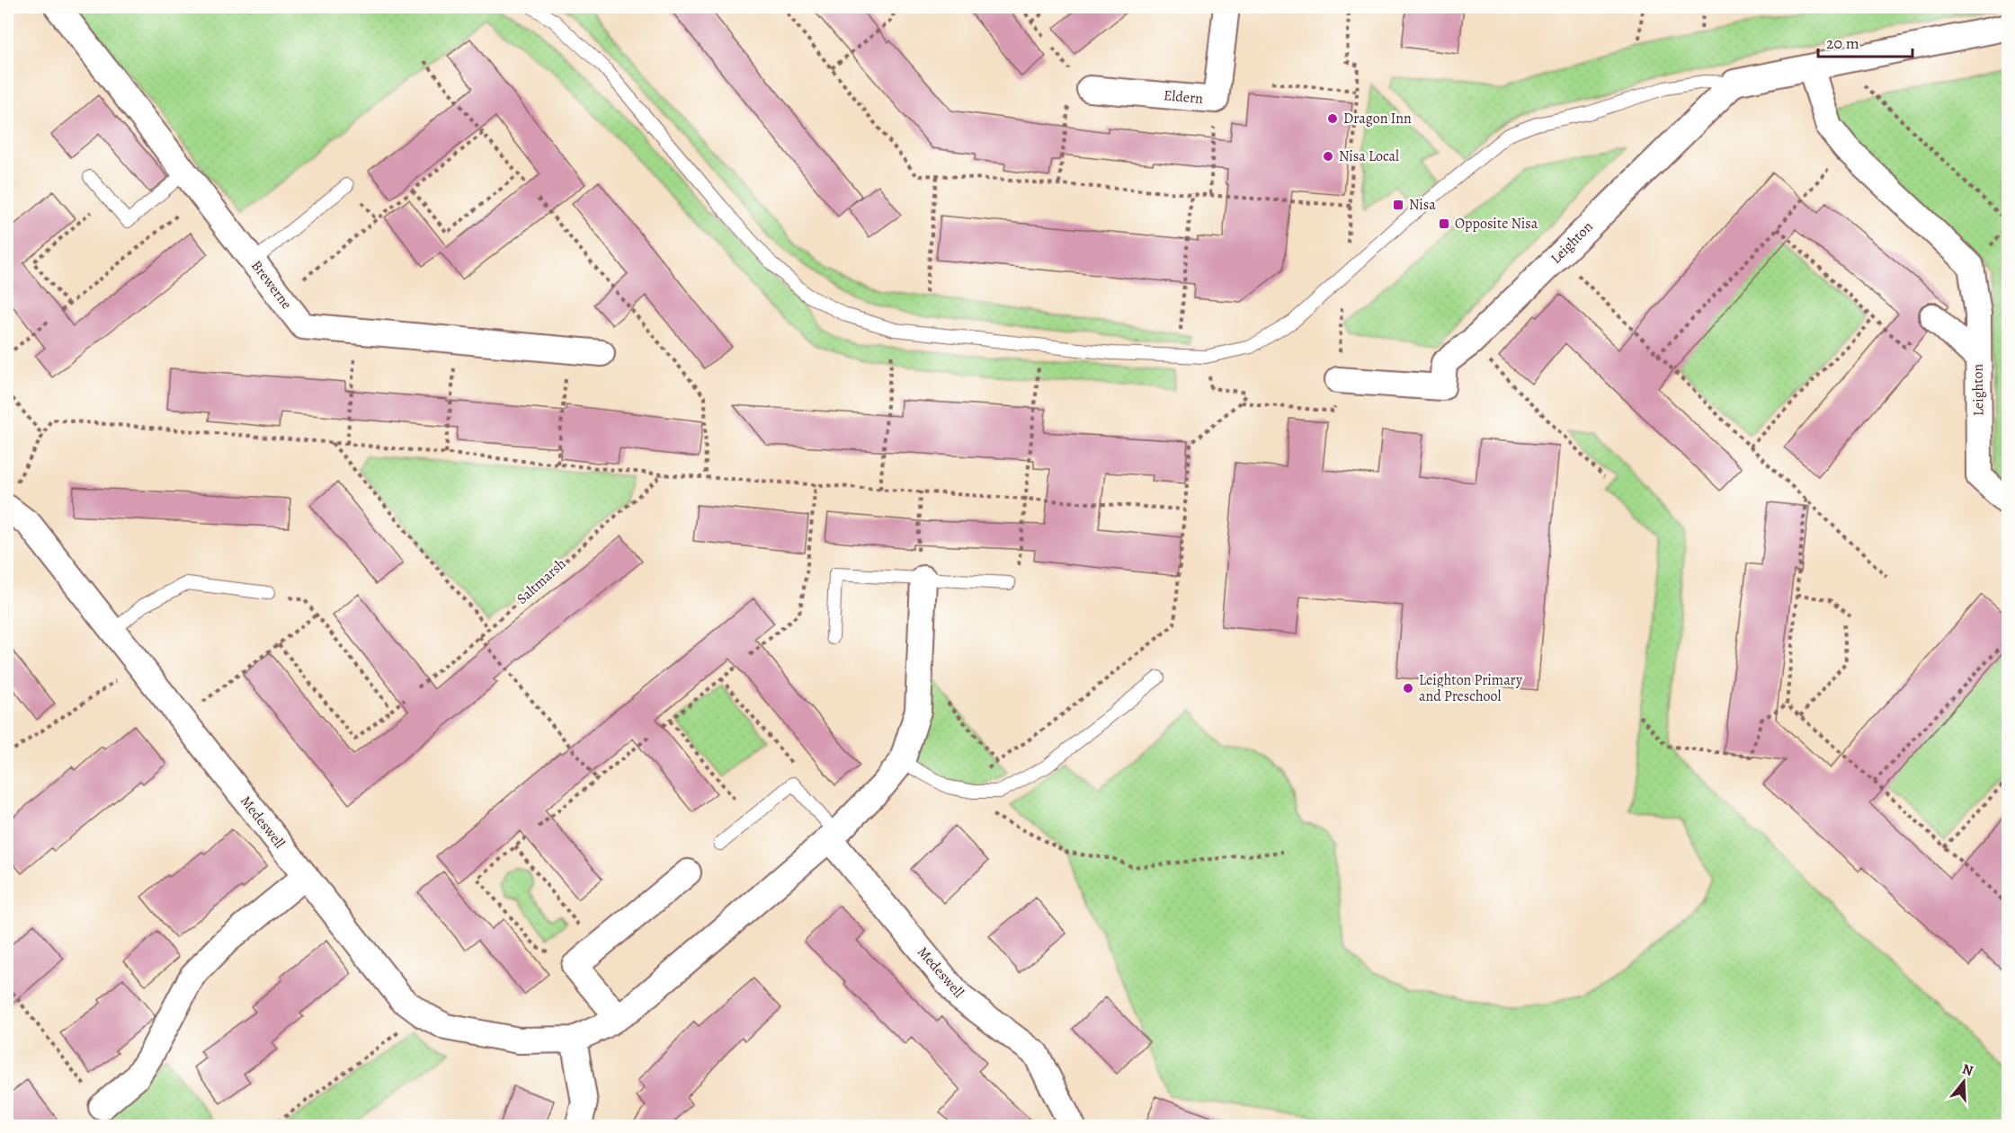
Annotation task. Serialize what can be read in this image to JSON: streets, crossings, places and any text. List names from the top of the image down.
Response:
{
  "streets": {
    "street": [
      "Eldern",
      "Leighton",
      "Brewerne",
      "Medeswell"
    ],
    "path": ["Saltmarsh"]
  },
  "places": {
    "other": ["Dragon Inn", "Nisa Local", "Leighton Primary and Preschool"],
    "transit": ["Nisa", "Opposite Nisa"]
  },
  "scale_bar": "20 m",
  "north": "top"
}
